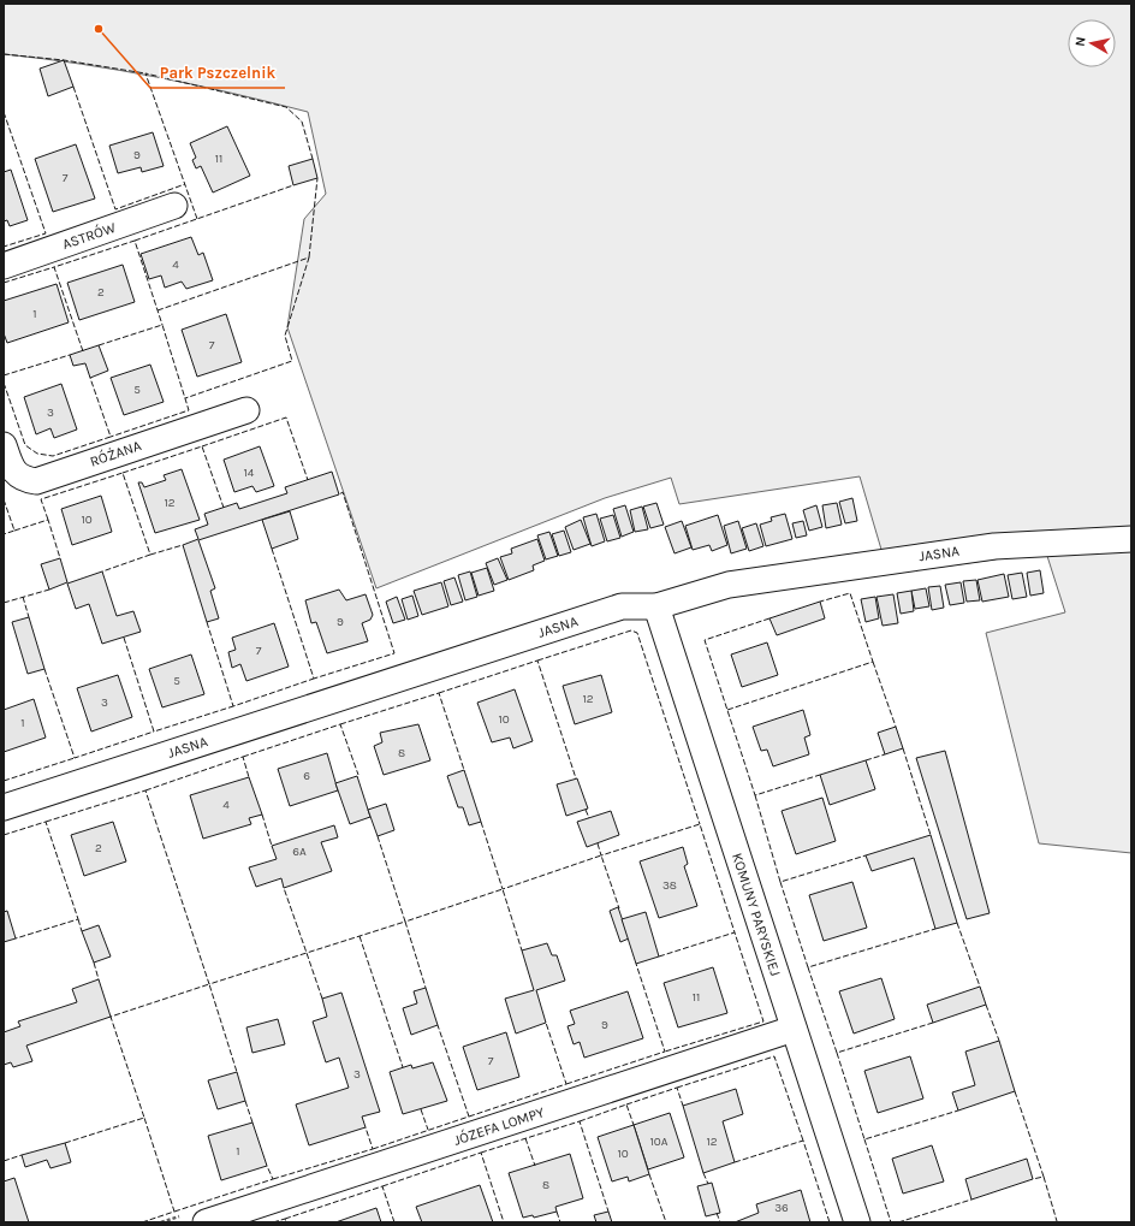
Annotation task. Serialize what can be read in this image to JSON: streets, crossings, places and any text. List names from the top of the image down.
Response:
{
  "streets": {
    "street": [
      "ASTRÓW",
      "RÓŻANA",
      "JASNA",
      "KOMUNY PARYSKIEJ",
      "JÓZEFA LOMPY"
    ]
  },
  "crossings": [
    ["JASNA", "KOMUNY PARYSKIEJ"],
    ["KOMUNY PARYSKIEJ", "JÓZEFA LOMPY"]
  ],
  "places": ["Park Pszczelnik"],
  "house_numbers": [
    "9",
    "11",
    "7",
    "4",
    "2",
    "1",
    "7",
    "5",
    "3",
    "14",
    "12",
    "10",
    "9",
    "7",
    "5",
    "12",
    "3",
    "10",
    "1",
    "8",
    "6",
    "4",
    "2",
    "6A",
    "38",
    "11",
    "9",
    "7",
    "3",
    "10A",
    "12",
    "1",
    "10",
    "8",
    "36"
  ],
  "north": "left"
}
